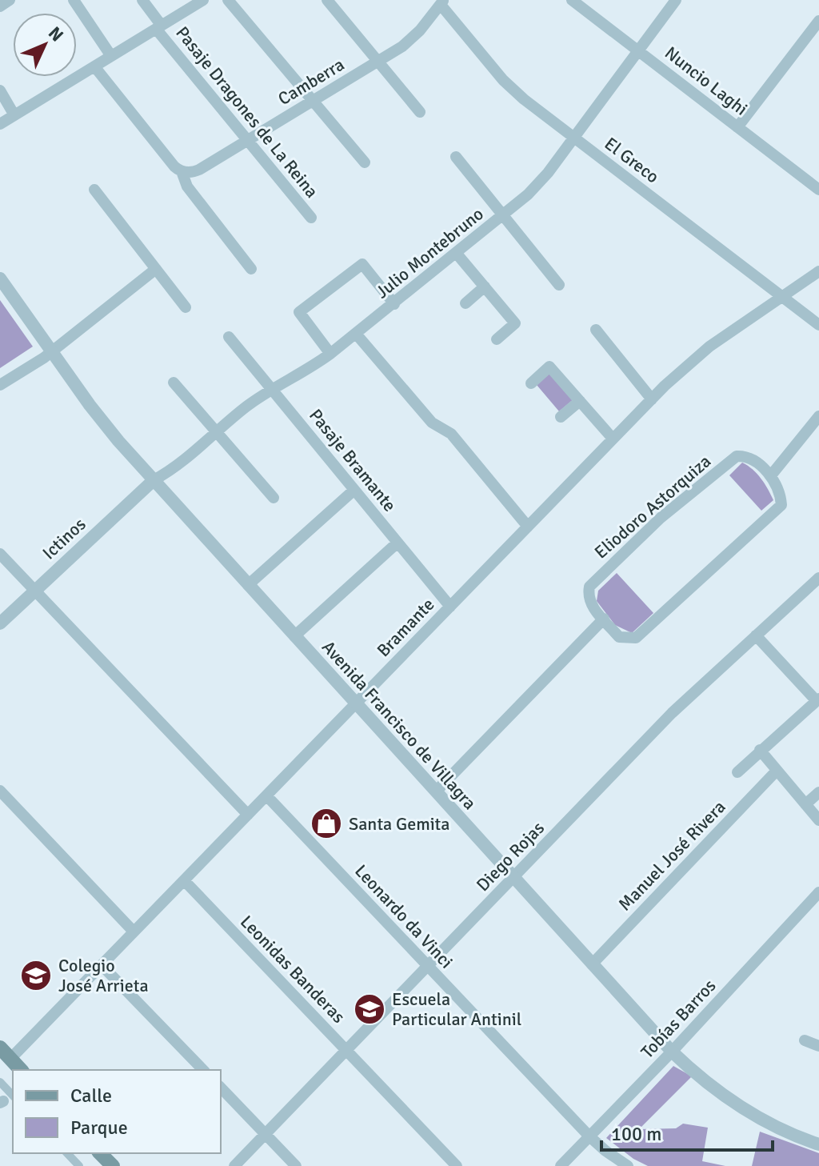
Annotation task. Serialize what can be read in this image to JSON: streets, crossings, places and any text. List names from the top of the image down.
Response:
{
  "streets": {
    "street": [
      "Nuncio Laghi",
      "Camberra",
      "Pasaje Dragones de La Reina",
      "El Greco",
      "Julio Montebruno",
      "Pasaje Bramante",
      "Eliodoro Astorquiza",
      "Ictinos",
      "Bramante",
      "Avenida Francisco de Villagra",
      "Manuel José Rivera",
      "Diego Rojas",
      "Leonardo da Vinci",
      "Leonidas Banderas",
      "Tobías Barros"
    ]
  },
  "crossings": [
    ["Nuncio Laghi", "Julio Montebruno"],
    ["Camberra", "Pasaje Dragones de La Reina"],
    ["Camberra", "El Greco"],
    ["El Greco", "Julio Montebruno"],
    ["El Greco", "Bramante"],
    ["Julio Montebruno", "Pasaje Bramante"],
    ["Julio Montebruno", "Ictinos"],
    ["Julio Montebruno", "Avenida Francisco de Villagra"],
    ["Pasaje Bramante", "Bramante"],
    ["Ictinos", "Avenida Francisco de Villagra"],
    ["Bramante", "Avenida Francisco de Villagra"],
    ["Bramante", "Leonardo da Vinci"],
    ["Bramante", "Leonidas Banderas"],
    ["Avenida Francisco de Villagra", "Manuel José Rivera"],
    ["Avenida Francisco de Villagra", "Diego Rojas"],
    ["Avenida Francisco de Villagra", "Tobías Barros"],
    ["Diego Rojas", "Leonardo da Vinci"],
    ["Diego Rojas", "Leonidas Banderas"],
    ["Leonardo da Vinci", "Tobías Barros"]
  ],
  "places": {
    "shop": ["Santa Gemita"],
    "school or university": ["Colegio José Arrieta", "Escuela Particular Antinil"]
  },
  "legend": ["Calle", "Parque"],
  "scale_bar": "100 m",
  "north": "top right"
}
